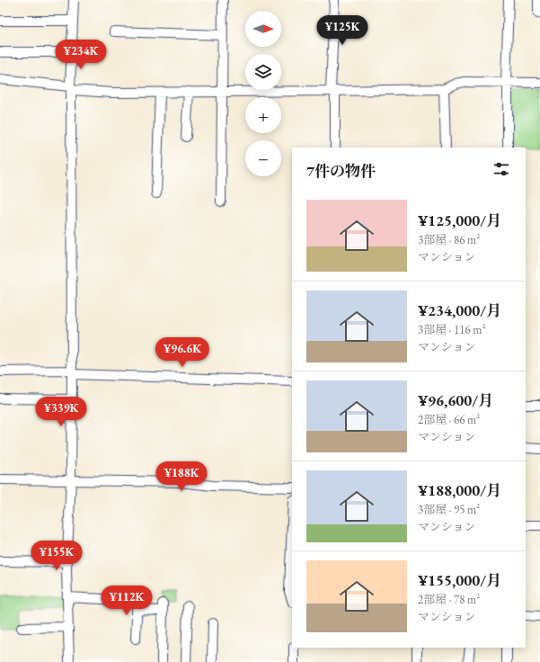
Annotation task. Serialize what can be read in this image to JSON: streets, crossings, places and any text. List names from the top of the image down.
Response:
{
  "north": "right",
  "page": {
    "map_buttons": ["+", "−"],
    "price": [
      "¥125K",
      "¥234K",
      "¥96.6K",
      "¥339K",
      "¥188K",
      "¥155K",
      "¥112K"
    ],
    "heading": "7件の物件",
    "list": [
      {
        "name": "¥125,000/月",
        "note": "3部屋 · 86 m² · マンション"
      },
      {
        "name": "¥234,000/月",
        "note": "3部屋 · 116 m² · マンション"
      },
      {
        "name": "¥96,600/月",
        "note": "2部屋 · 66 m² · マンション"
      },
      {
        "name": "¥188,000/月",
        "note": "3部屋 · 95 m² · マンション"
      },
      {
        "name": "¥155,000/月",
        "note": "2部屋 · 78 m² · マンション"
      }
    ]
  }
}
